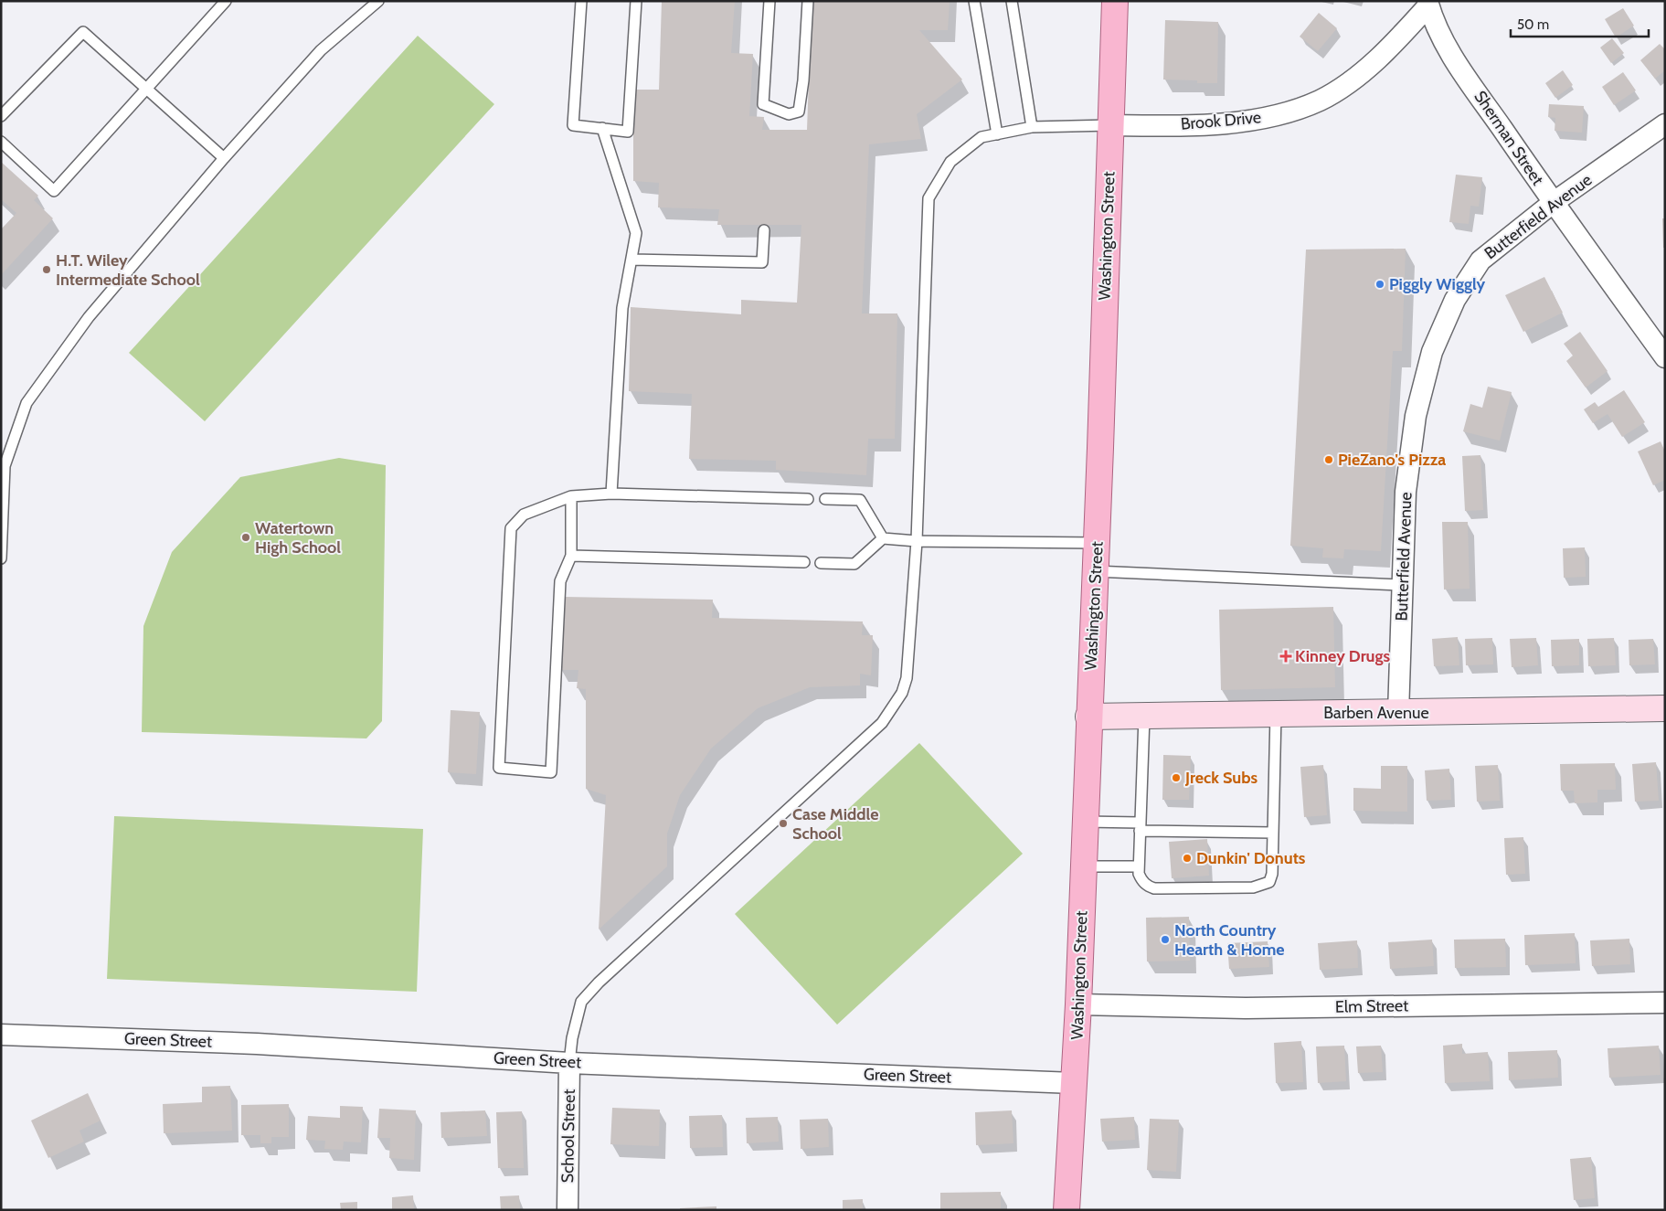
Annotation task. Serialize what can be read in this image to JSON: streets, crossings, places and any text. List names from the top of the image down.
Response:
{
  "streets": {
    "main road": ["Washington Street"],
    "street": [
      "Brook Drive",
      "Sherman Street",
      "Butterfield Avenue",
      "Barben Avenue",
      "Elm Street",
      "Green Street",
      "School Street"
    ]
  },
  "crossings": [
    ["Brook Drive", "Sherman Street"],
    ["Brook Drive", "Washington Street"],
    ["Sherman Street", "Butterfield Avenue"],
    ["Butterfield Avenue", "Barben Avenue"],
    ["Washington Street", "Barben Avenue"],
    ["Washington Street", "Elm Street"],
    ["Washington Street", "Green Street"],
    ["Green Street", "School Street"]
  ],
  "places": {
    "other": [
      "H.T. Wiley Intermediate School",
      "Piggly Wiggly",
      "PieZano's Pizza",
      "Watertown High School",
      "Jreck Subs",
      "Case Middle School",
      "Dunkin' Donuts",
      "North Country Hearth & Home"
    ],
    "health": ["Kinney Drugs"]
  },
  "scale_bar": "50 m"
}
